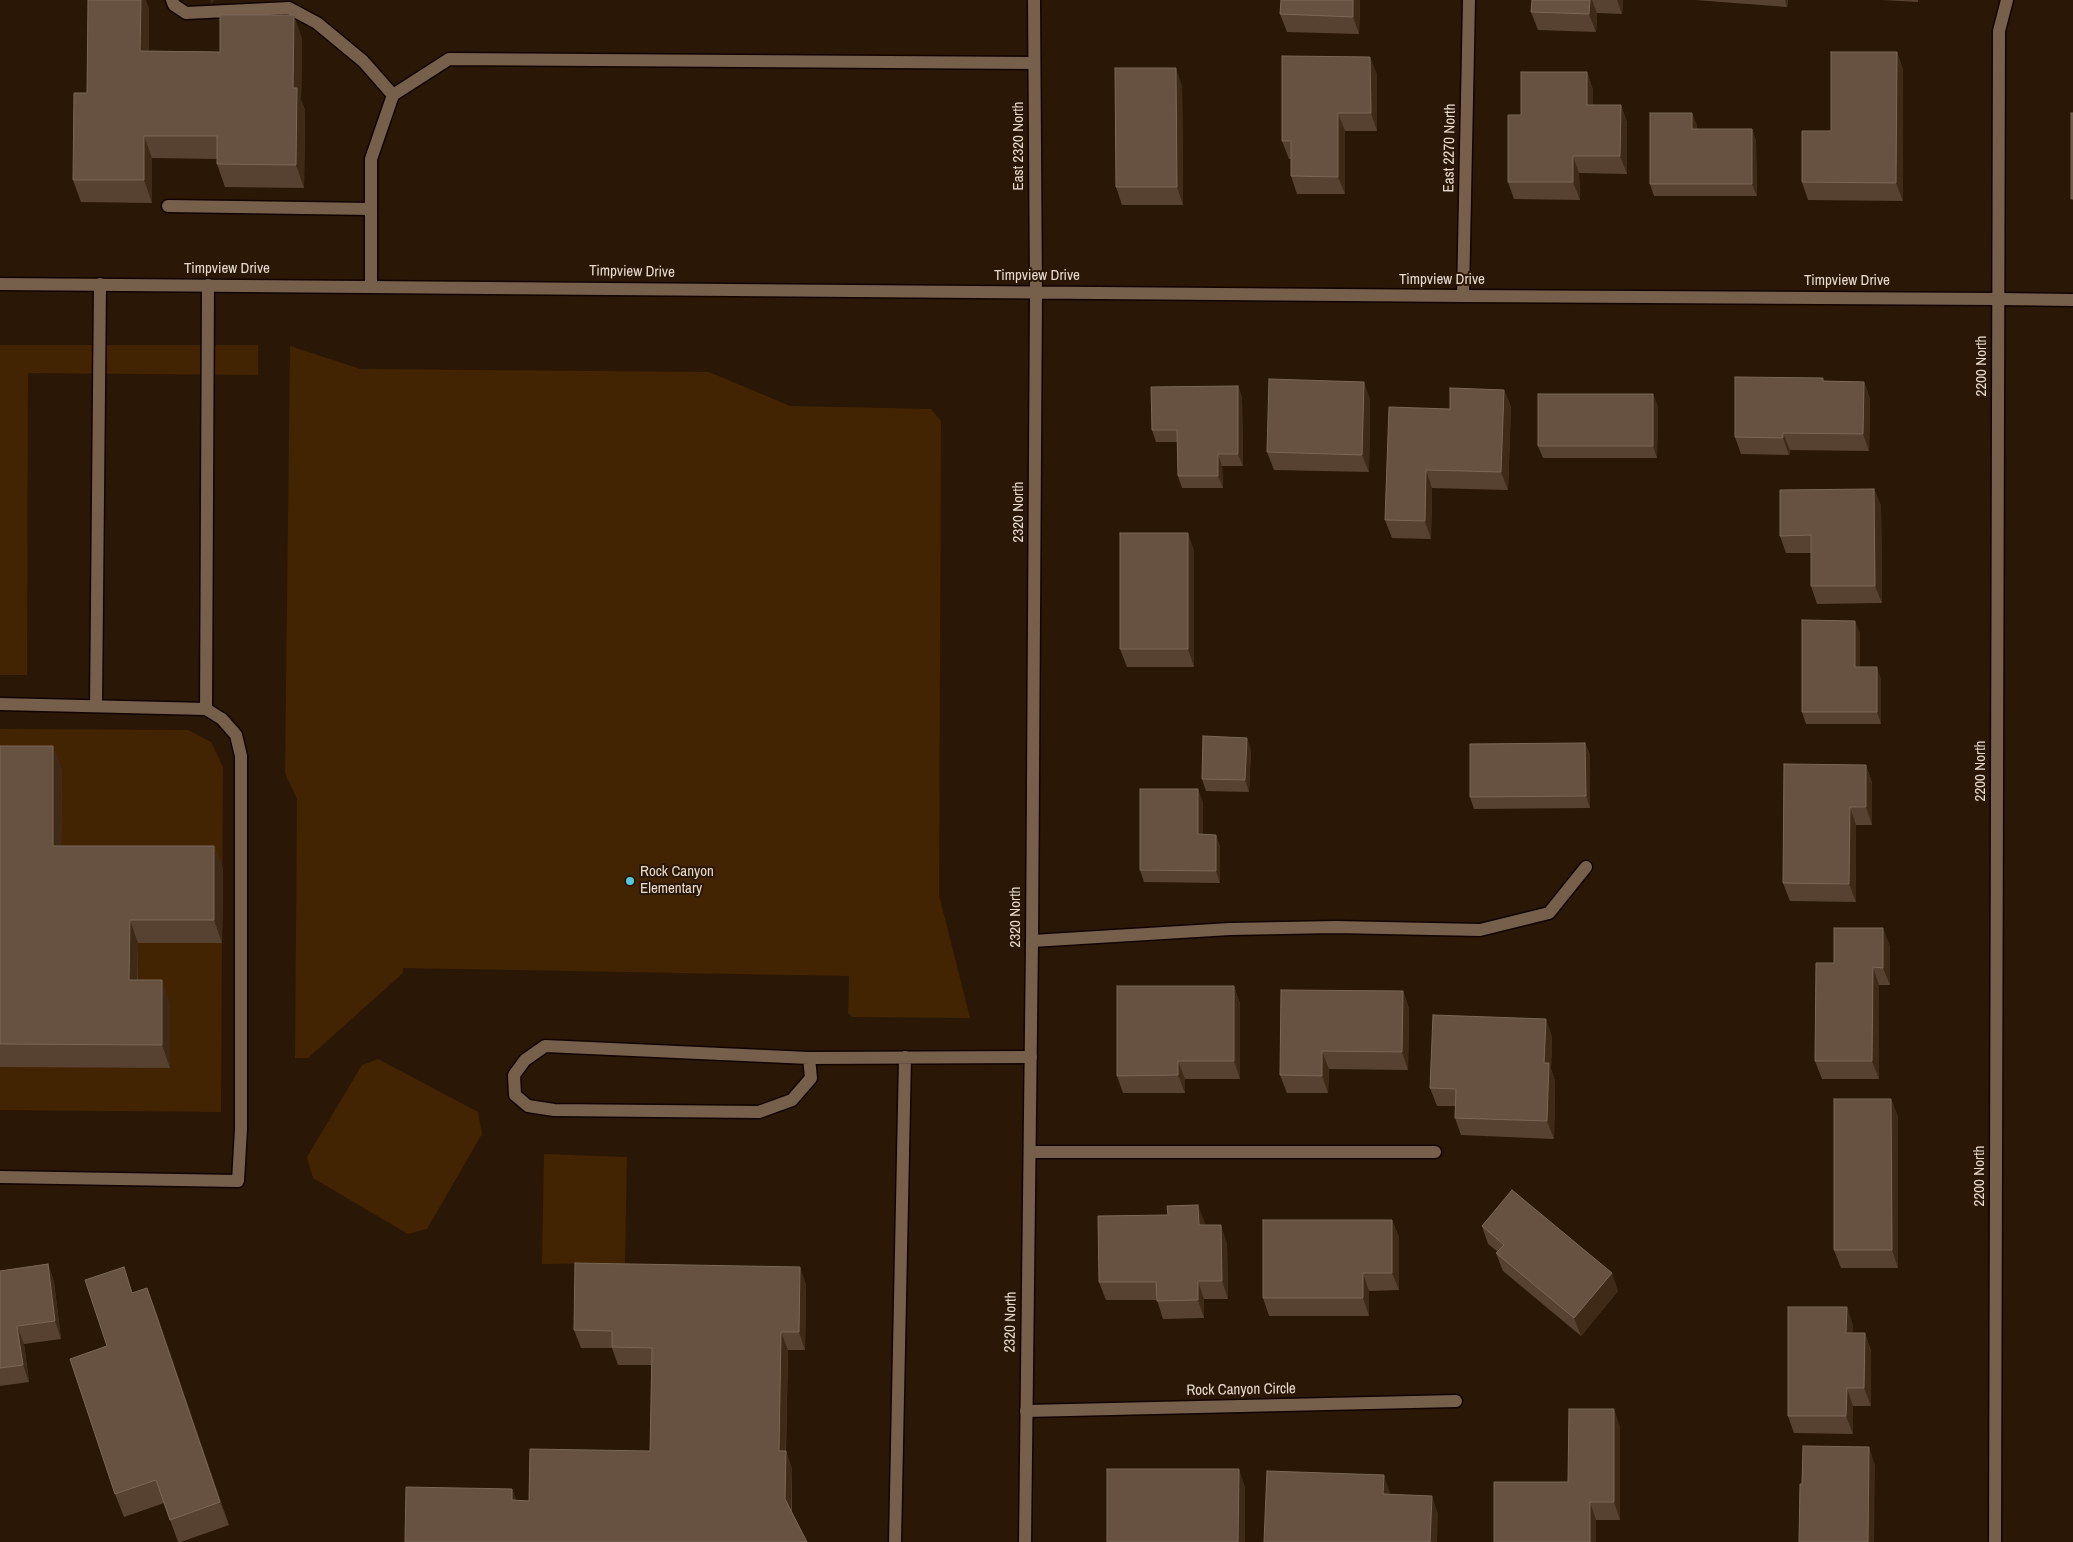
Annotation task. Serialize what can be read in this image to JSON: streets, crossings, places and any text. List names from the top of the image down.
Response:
{
  "streets": {
    "street": [
      "East 2320 North",
      "East 2270 North",
      "Timpview Drive",
      "2200 North",
      "2320 North",
      "Rock Canyon Circle"
    ]
  },
  "crossings": [
    ["East 2320 North", "Timpview Drive"],
    ["East 2320 North", "2320 North"],
    ["East 2270 North", "Timpview Drive"],
    ["Timpview Drive", "2200 North"],
    ["Timpview Drive", "2320 North"],
    ["2320 North", "Rock Canyon Circle"]
  ],
  "places": ["Rock Canyon Elementary"]
}
